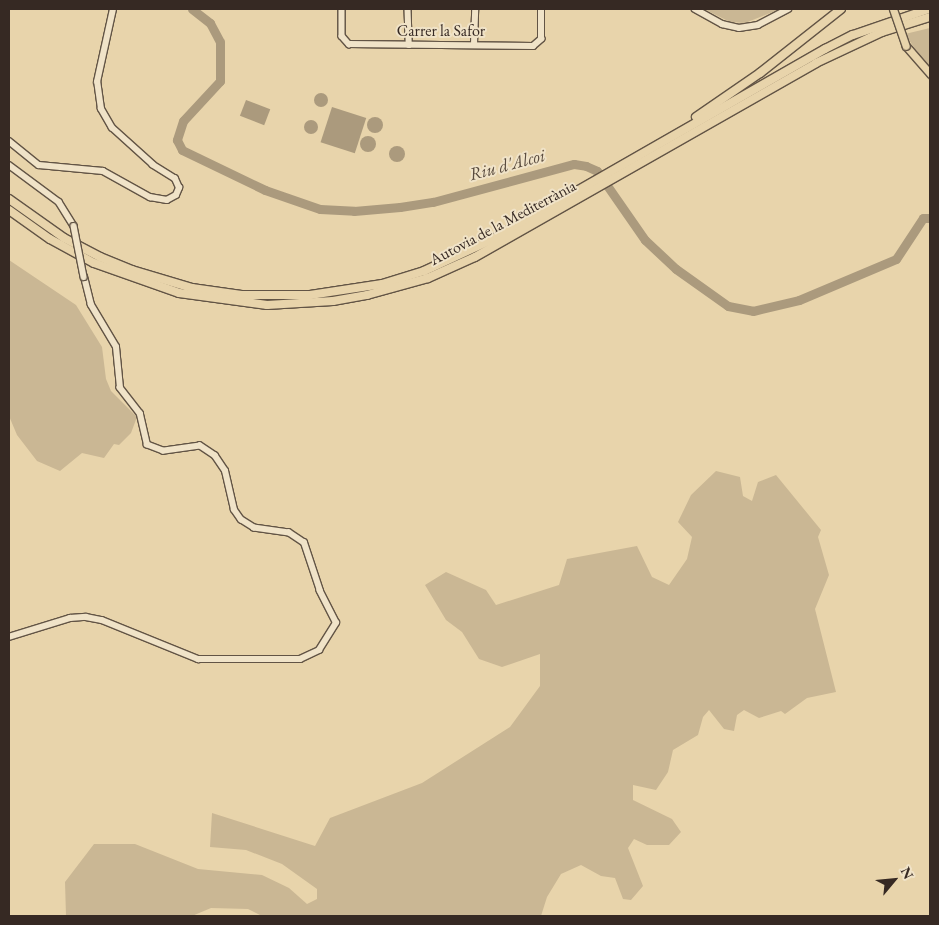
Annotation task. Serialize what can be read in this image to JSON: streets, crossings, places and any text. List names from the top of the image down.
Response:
{
  "streets": {
    "highway": ["Autovia de la Mediterrània"],
    "street": ["Carrer la Safor"]
  },
  "water": ["Riu d'Alcoi"],
  "north": "top right"
}
